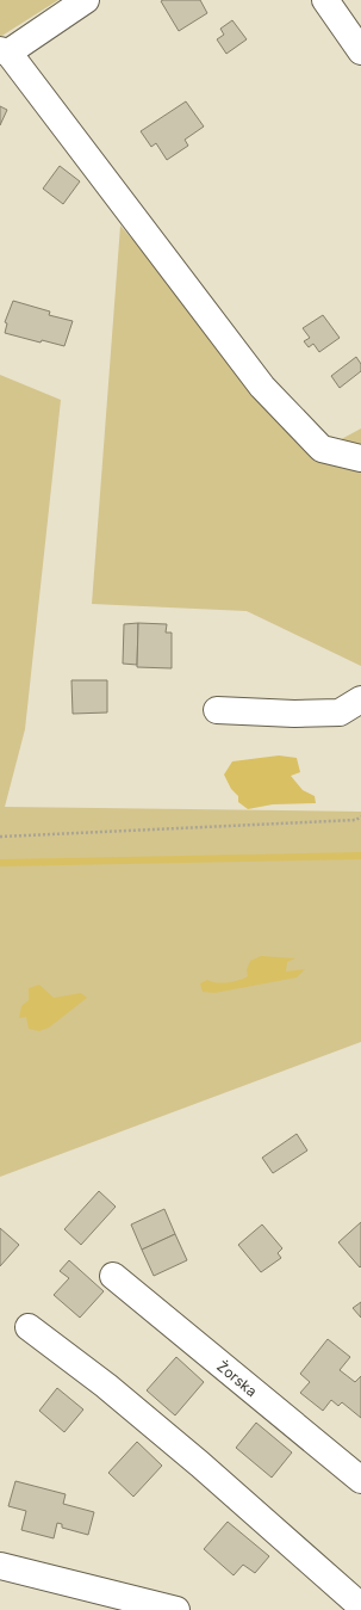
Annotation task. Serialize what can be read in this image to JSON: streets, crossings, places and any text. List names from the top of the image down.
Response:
{
  "streets": {
    "street": ["Żorska"]
  }
}
